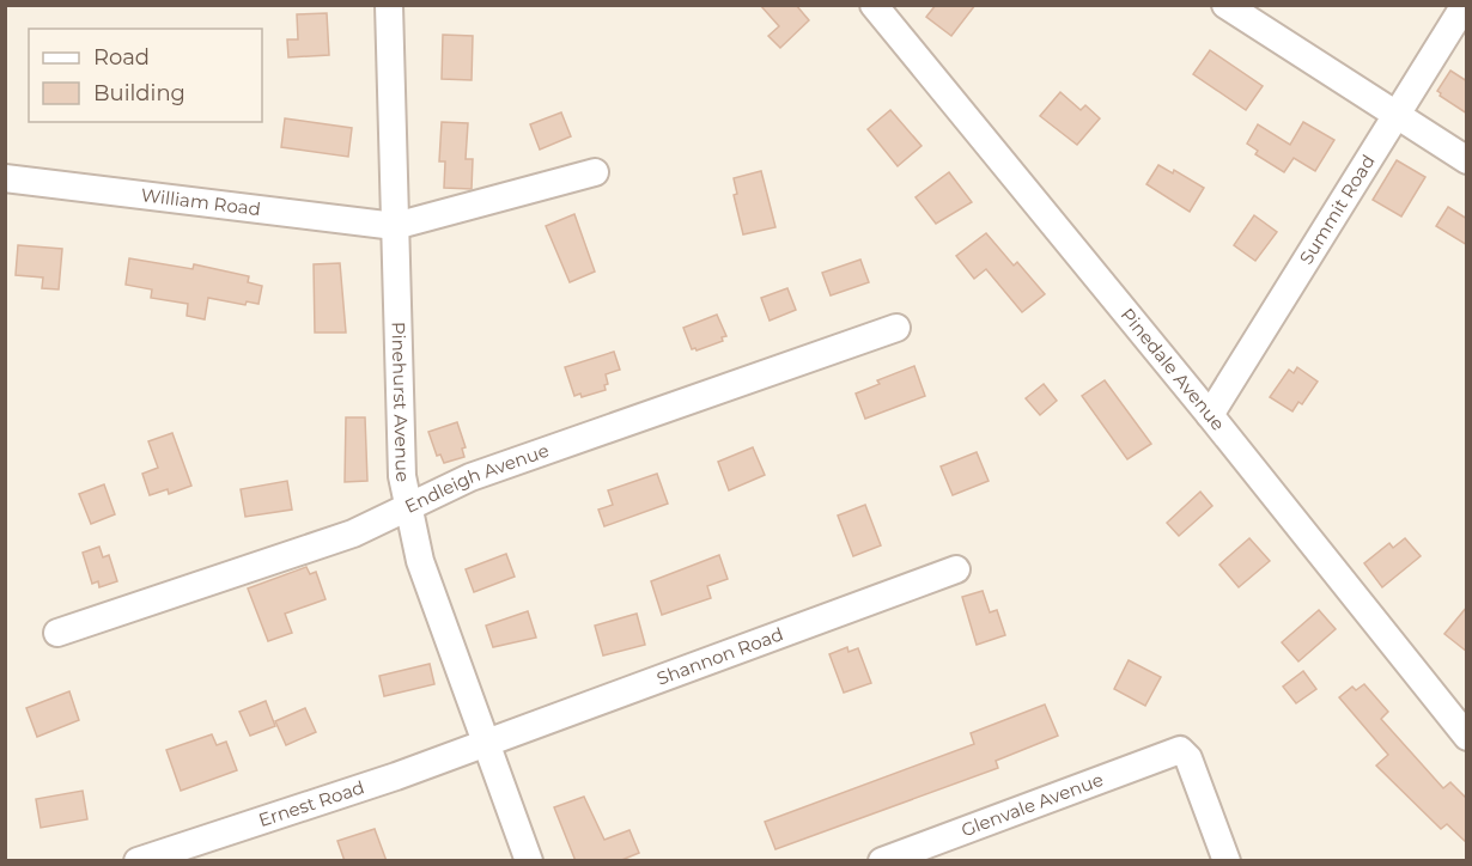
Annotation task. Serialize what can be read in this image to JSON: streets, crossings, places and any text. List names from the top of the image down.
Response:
{
  "streets": {
    "street": [
      "William Road",
      "Summit Road",
      "Pinedale Avenue",
      "Pinehurst Avenue",
      "Endleigh Avenue",
      "Shannon Road",
      "Ernest Road",
      "Glenvale Avenue"
    ]
  },
  "crossings": [
    ["William Road", "Pinehurst Avenue"],
    ["Summit Road", "Pinedale Avenue"],
    ["Pinehurst Avenue", "Endleigh Avenue"],
    ["Pinehurst Avenue", "Shannon Road"],
    ["Pinehurst Avenue", "Ernest Road"],
    ["Shannon Road", "Ernest Road"]
  ],
  "legend": ["Road", "Building"]
}
